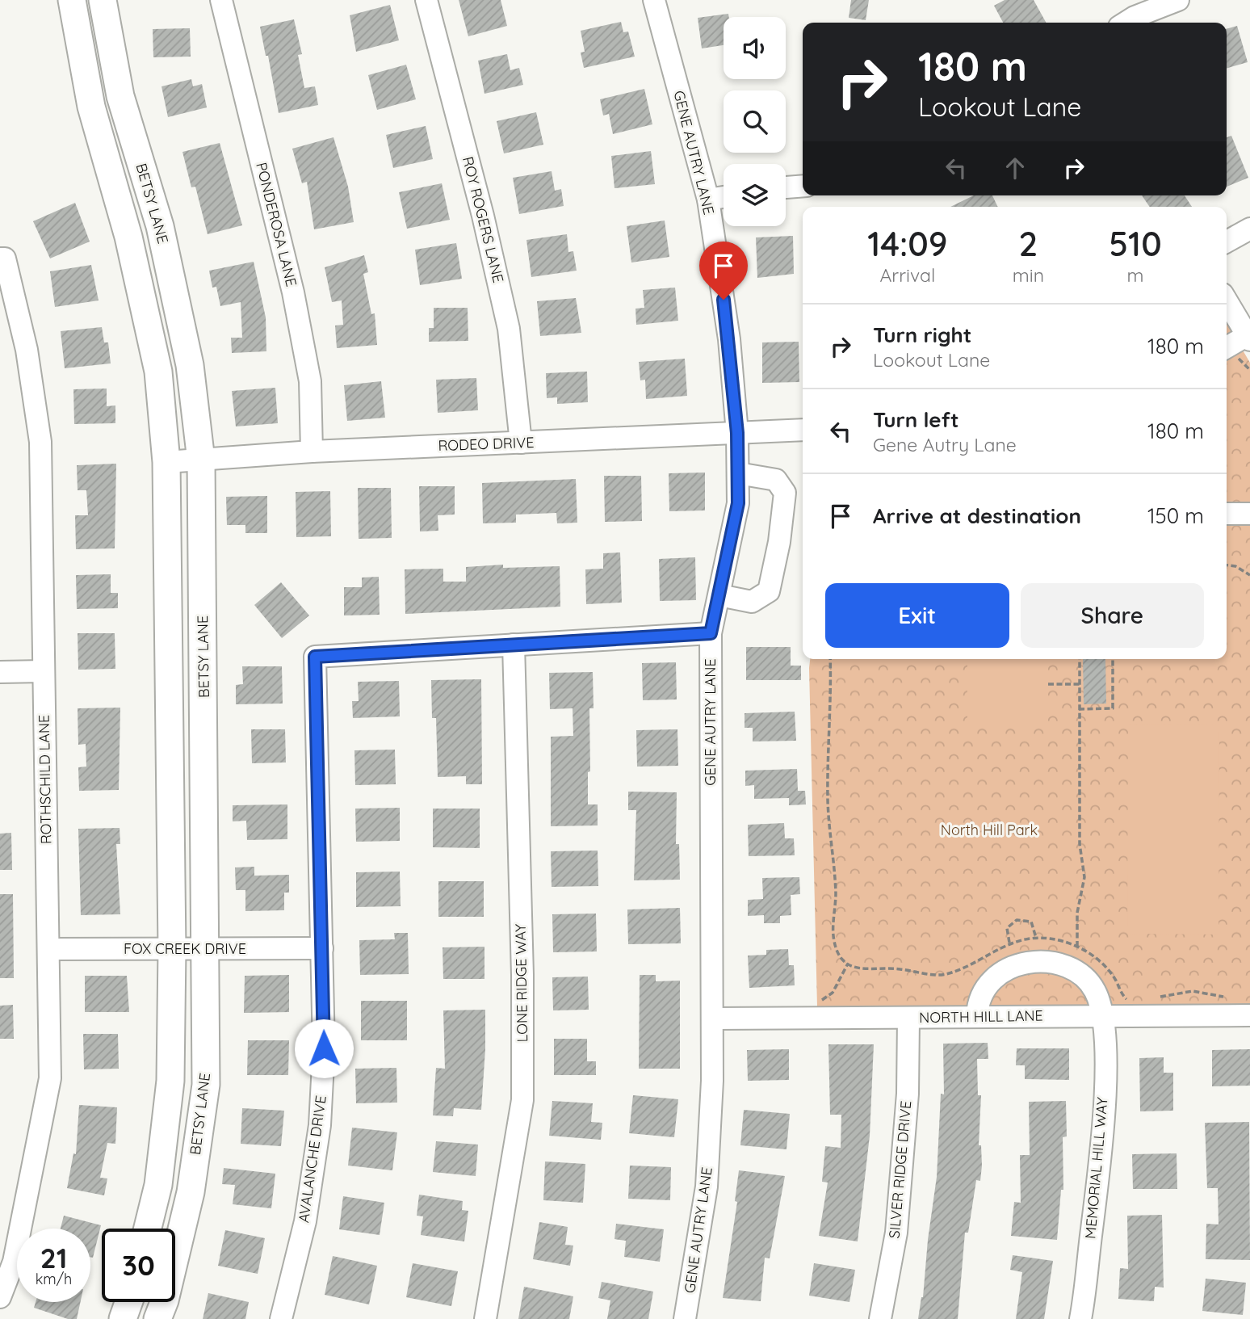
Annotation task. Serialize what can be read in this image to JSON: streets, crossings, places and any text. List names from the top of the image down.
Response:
{
  "streets": {
    "main road": ["BETSY LANE"],
    "street": [
      "GENE AUTRY LANE",
      "ROY ROGERS LANE",
      "PONDEROSA LANE",
      "RODEO DRIVE",
      "ROTHSCHILD LANE",
      "FOX CREEK DRIVE",
      "LONE RIDGE WAY",
      "NORTH HILL LANE",
      "AVALANCHE DRIVE",
      "MEMORIAL HILL WAY",
      "SILVER RIDGE DRIVE"
    ]
  },
  "crossings": [
    ["GENE AUTRY LANE", "RODEO DRIVE"],
    ["GENE AUTRY LANE", "NORTH HILL LANE"],
    ["BETSY LANE", "RODEO DRIVE"],
    ["BETSY LANE", "FOX CREEK DRIVE"],
    ["ROY ROGERS LANE", "RODEO DRIVE"],
    ["PONDEROSA LANE", "RODEO DRIVE"],
    ["ROTHSCHILD LANE", "FOX CREEK DRIVE"],
    ["FOX CREEK DRIVE", "AVALANCHE DRIVE"],
    ["LONE RIDGE WAY", "AVALANCHE DRIVE"],
    ["NORTH HILL LANE", "MEMORIAL HILL WAY"],
    ["NORTH HILL LANE", "SILVER RIDGE DRIVE"]
  ],
  "parks": ["North Hill Park"],
  "page": {
    "turn": ["180 m", "Lookout Lane"],
    "eta": [
      "14:09",
      "Arrival",
      "2",
      "min",
      "510",
      "m"
    ],
    "list": [
      {
        "name": "Turn right",
        "note": "Lookout Lane",
        "value": "180 m"
      },
      {
        "name": "Turn left",
        "note": "Gene Autry Lane",
        "value": "180 m"
      },
      {
        "name": "Arrive at destination",
        "value": "150 m"
      }
    ],
    "buttons": ["Exit", "Share"],
    "speed": "21 km/h",
    "limit": "30"
  }
}
